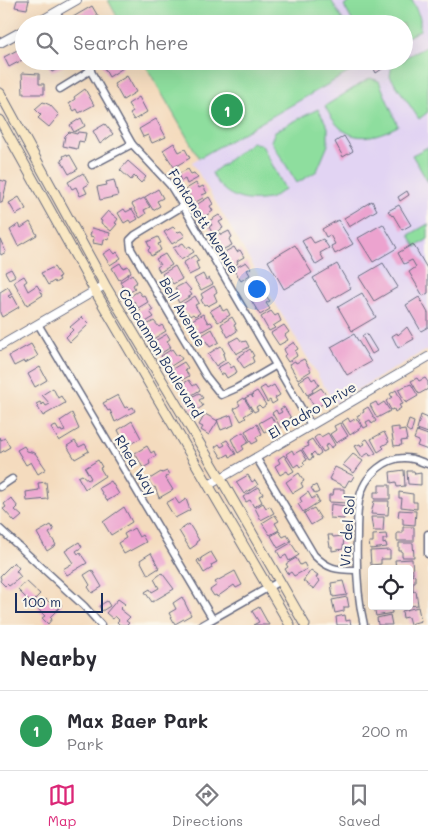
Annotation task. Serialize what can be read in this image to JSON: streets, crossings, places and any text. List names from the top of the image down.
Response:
{
  "streets": {
    "main road": ["Concannon Boulevard"],
    "street": [
      "Fontonett Avenue",
      "Bell Avenue",
      "El Padro Drive",
      "Rhea Way",
      "Via del Sol"
    ]
  },
  "crossings": [
    ["Fontonett Avenue", "Bell Avenue"],
    ["Fontonett Avenue", "El Padro Drive"],
    ["Concannon Boulevard", "El Padro Drive"]
  ],
  "scale_bar": "100 m",
  "page": {
    "search": "Search here",
    "pins": "1",
    "scale": "100 m",
    "heading": "Nearby",
    "list": [
      {
        "mark": "1",
        "name": "Max Baer Park",
        "note": "Park",
        "value": "200 m"
      }
    ],
    "nav": ["Map", "Directions", "Saved"]
  }
}
